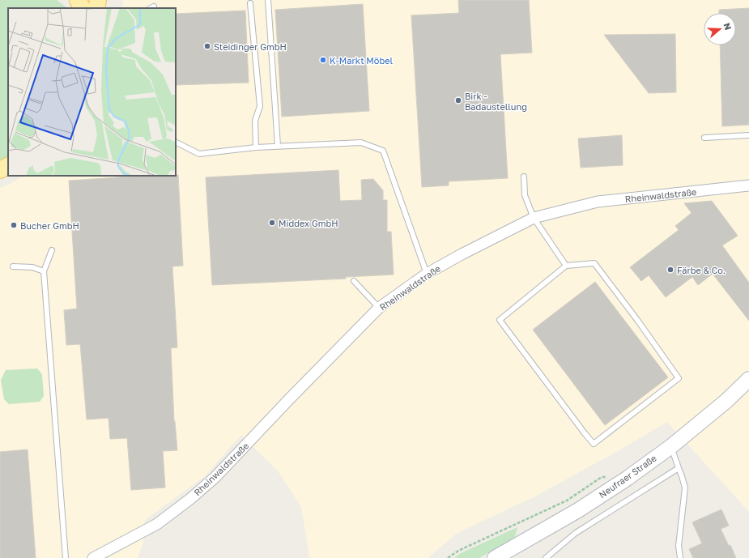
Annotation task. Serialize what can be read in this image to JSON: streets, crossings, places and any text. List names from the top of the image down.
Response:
{
  "streets": {
    "street": ["Rheinwaldstraße", "Neufraer Straße"]
  },
  "places": [
    "Steidinger GmbH",
    "K-Markt Möbel",
    "Birk - Badaustellung",
    "Middex GmbH",
    "Bucher GmbH",
    "Färbe & Co."
  ],
  "north": "right"
}
